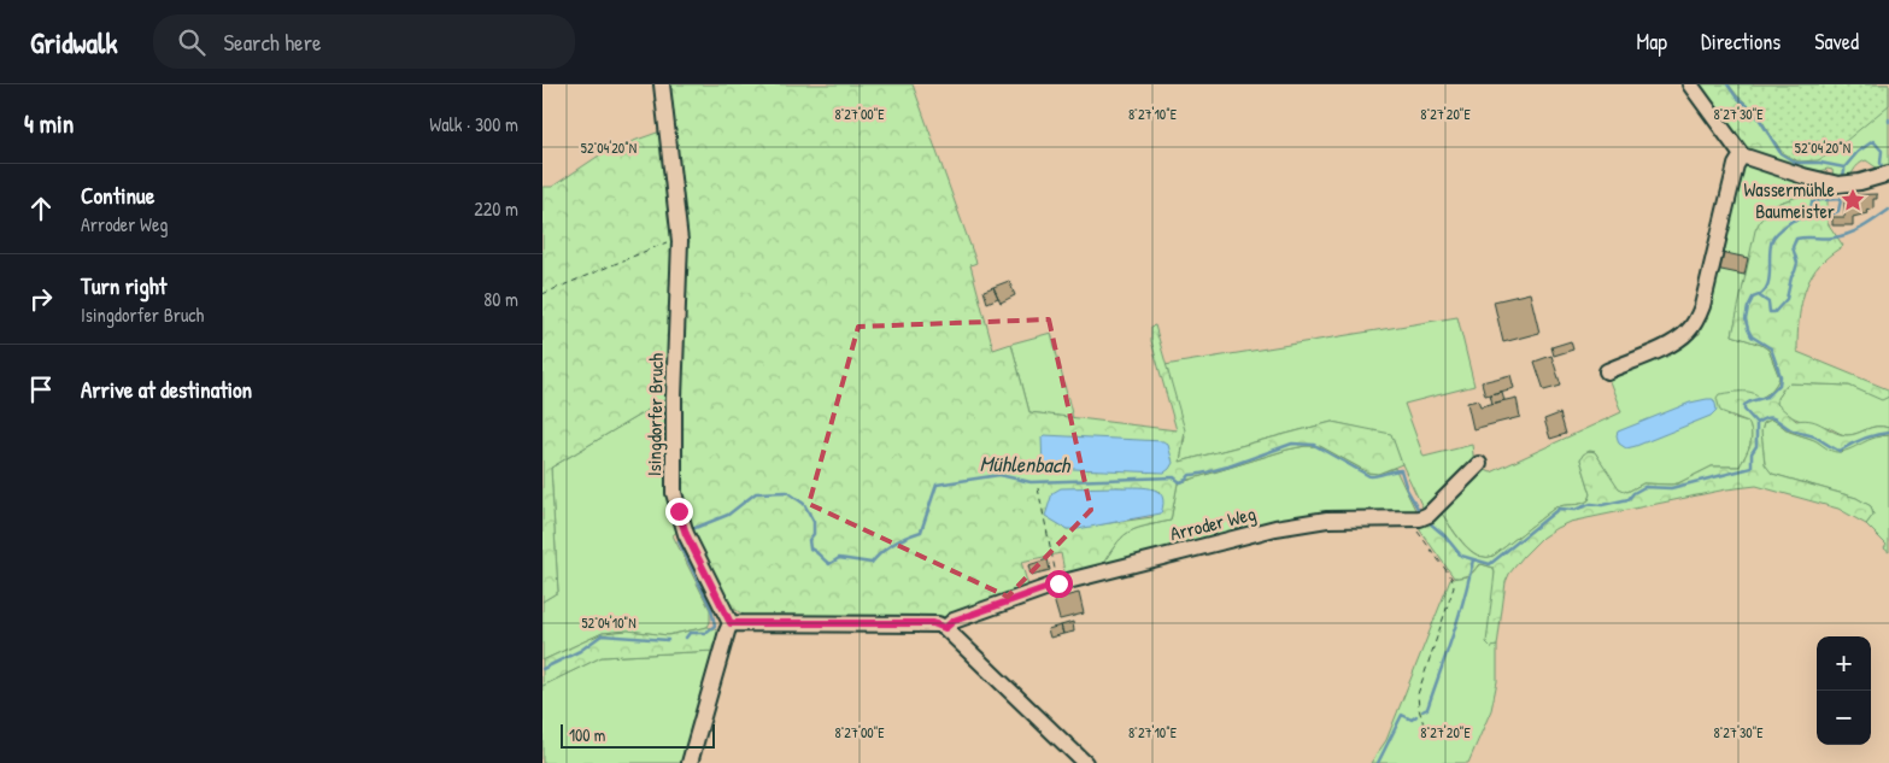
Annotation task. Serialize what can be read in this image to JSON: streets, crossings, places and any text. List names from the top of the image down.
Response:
{
  "streets": {
    "street": ["Isingdorfer Bruch", "Arroder Weg"]
  },
  "water": ["Mühlenbach"],
  "places": {
    "place": ["Wassermühle Baumeister"]
  },
  "scale_bar": "100 m",
  "page": {
    "header": "Gridwalk",
    "search": "Search here",
    "nav": ["Map", "Directions", "Saved"],
    "heading": ["4 min", "Walk · 300 m"],
    "list": [
      ["Continue", "Arroder Weg", "220 m"],
      ["Turn right", "Isingdorfer Bruch", "80 m"],
      "Arrive at destination"
    ],
    "map_buttons": ["+", "−"],
    "scale": "100 m"
  },
  "coordinates": [
    "8°27'00\"E",
    "8°27'10\"E",
    "8°27'20\"E",
    "8°27'30\"E",
    "52°04'20\"N",
    "52°04'10\"N"
  ]
}
